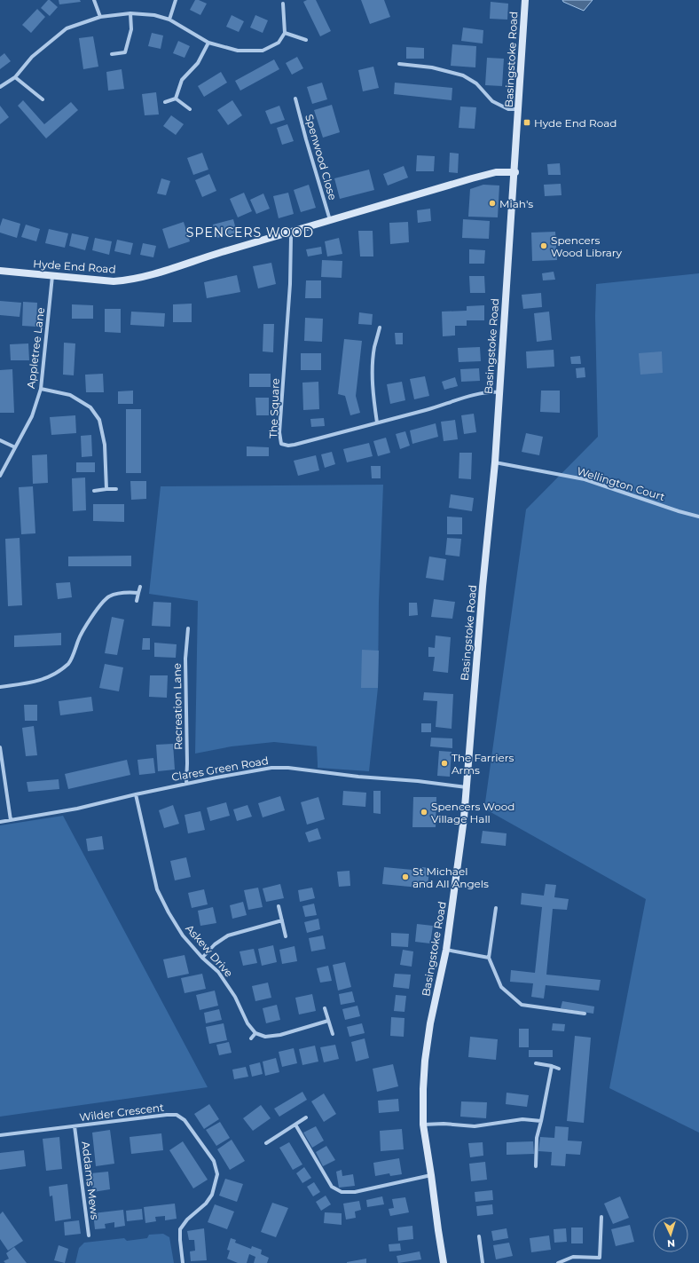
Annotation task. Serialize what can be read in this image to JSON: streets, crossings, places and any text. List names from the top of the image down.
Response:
{
  "streets": {
    "street": [
      "Basingstoke Road",
      "Spenwood Close",
      "Hyde End Road",
      "Appletree Lane",
      "The Square",
      "Wellington Court",
      "Recreation Lane",
      "Clares Green Road",
      "Askew Drive",
      "Wilder Crescent",
      "Addams Mews"
    ]
  },
  "crossings": [
    ["Basingstoke Road", "Hyde End Road"],
    ["Basingstoke Road", "The Square"],
    ["Basingstoke Road", "Wellington Court"],
    ["Basingstoke Road", "Clares Green Road"],
    ["Spenwood Close", "Hyde End Road"],
    ["Hyde End Road", "Appletree Lane"],
    ["Hyde End Road", "The Square"],
    ["Recreation Lane", "Clares Green Road"],
    ["Clares Green Road", "Askew Drive"],
    ["Wilder Crescent", "Addams Mews"]
  ],
  "districts": ["SPENCERS WOOD"],
  "places": {
    "transit": ["Hyde End Road"],
    "other": [
      "Miah's",
      "Spencers Wood Library",
      "The Farriers Arms",
      "Spencers Wood Village Hall",
      "St Michael and All Angels"
    ]
  },
  "north": "bottom"
}
